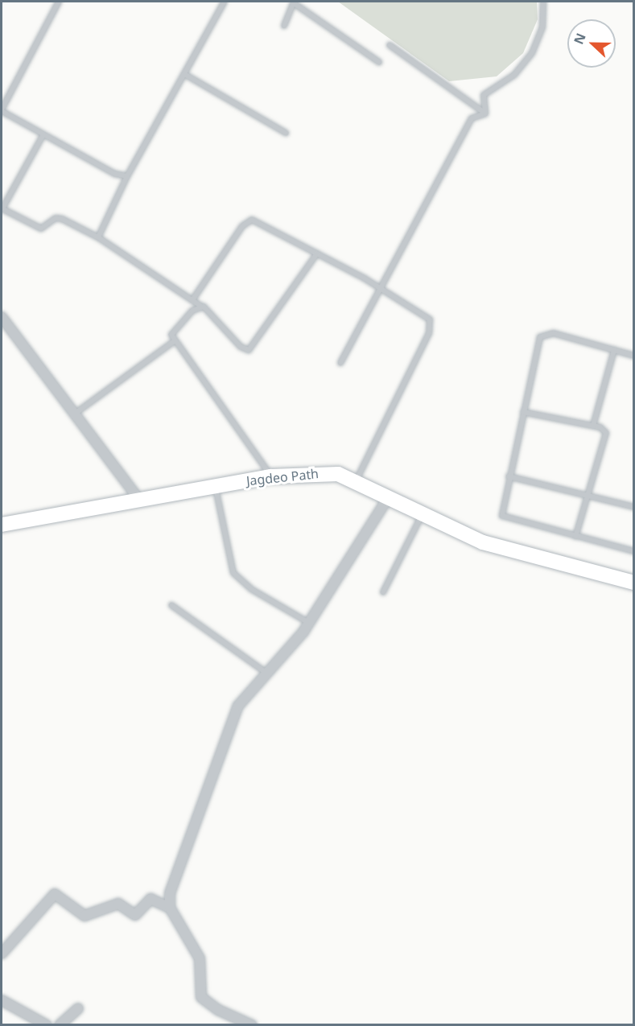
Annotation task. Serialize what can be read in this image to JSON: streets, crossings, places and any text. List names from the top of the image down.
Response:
{
  "streets": {
    "main road": ["Jagdeo Path"]
  },
  "north": "left"
}
